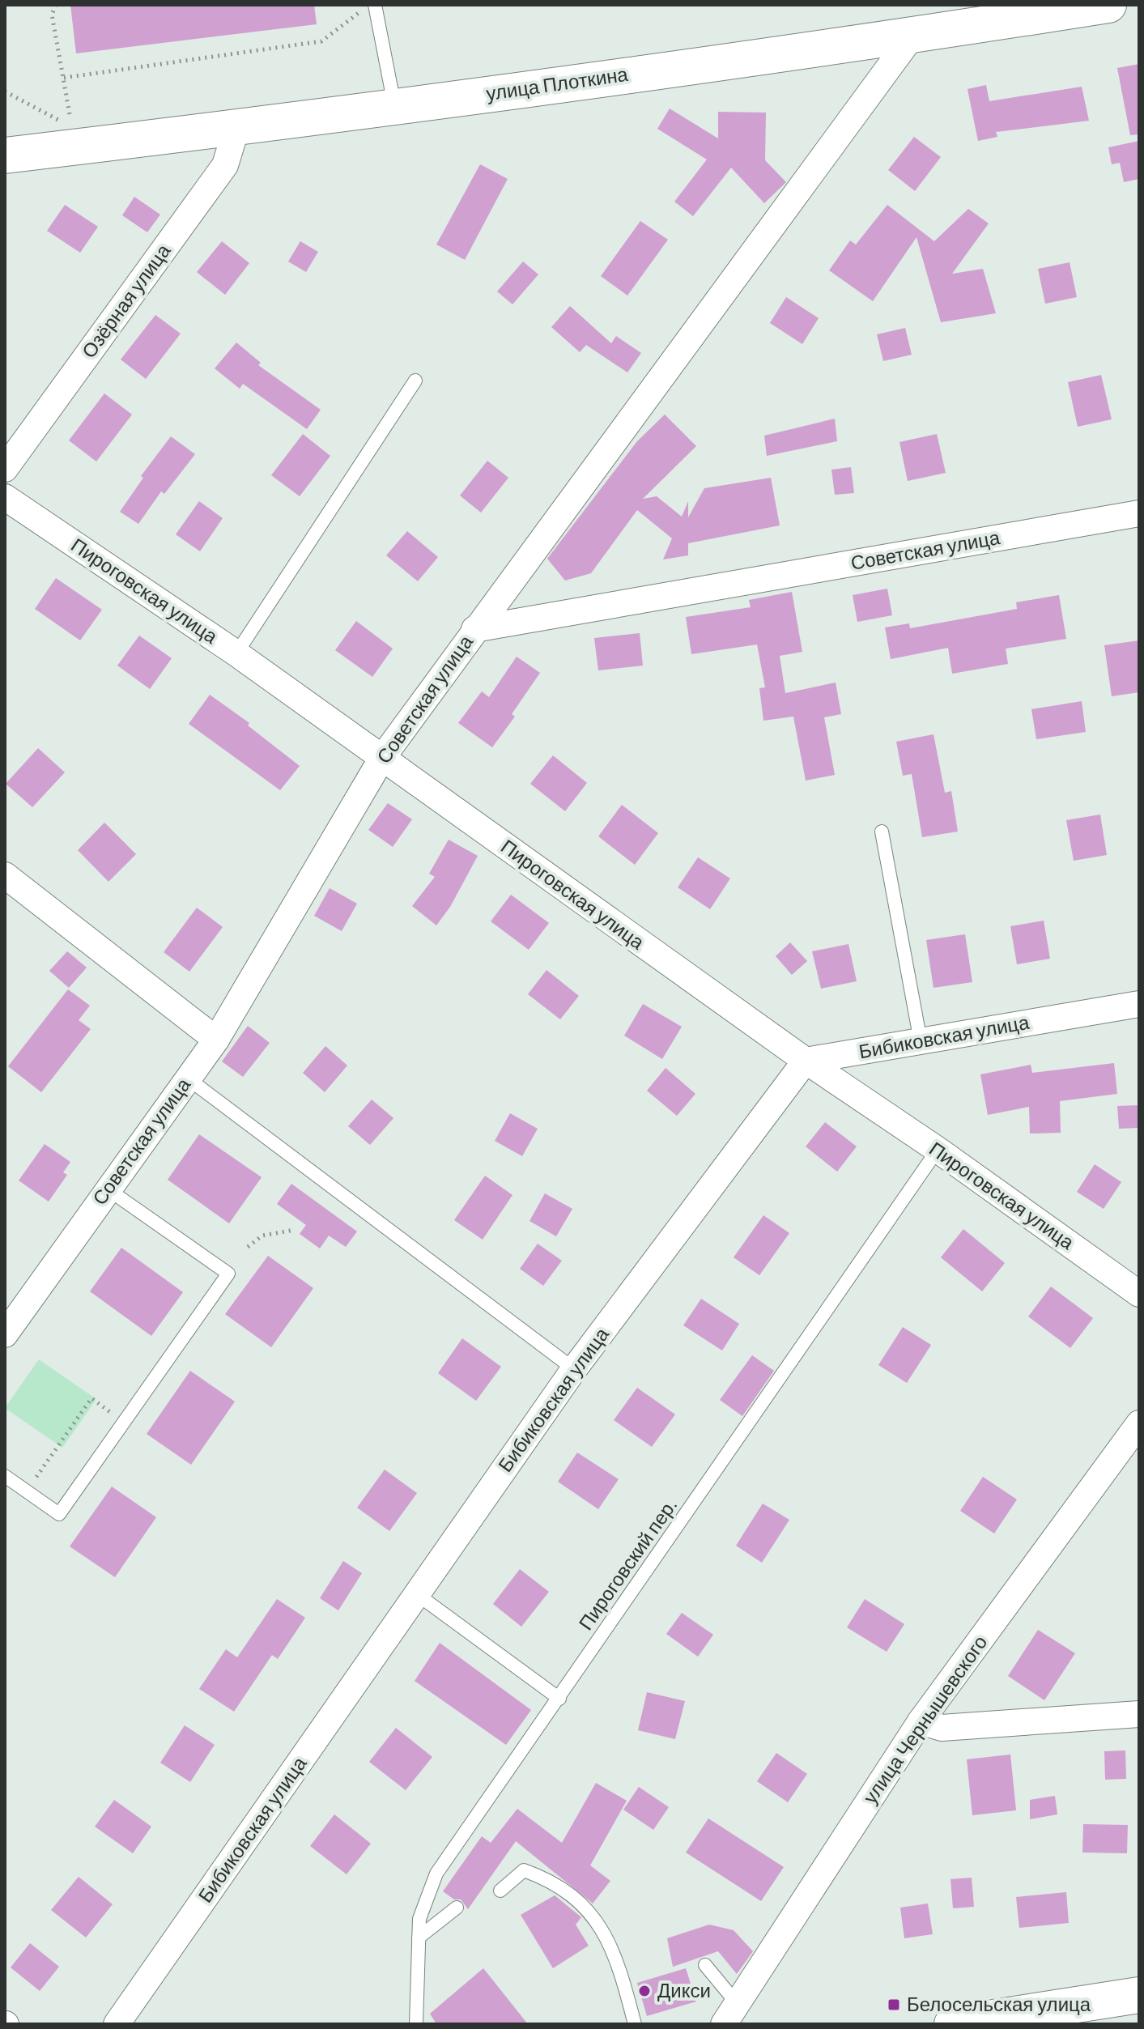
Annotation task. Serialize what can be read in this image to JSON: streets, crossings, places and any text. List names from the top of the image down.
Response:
{
  "streets": {
    "street": [
      "улица Плоткина",
      "Озёрная улица",
      "Советская улица",
      "Пироговская улица",
      "Бибиковская улица",
      "улица Чернышевского"
    ],
    "lane": ["Пироговский пер."]
  },
  "crossings": [
    ["улица Плоткина", "Озёрная улица"],
    ["Советская улица", "Пироговская улица"],
    ["Пироговская улица", "Бибиковская улица"],
    ["Пироговская улица", "Пироговский пер."]
  ],
  "places": {
    "other": ["Дикси"],
    "transit": ["Белосельская улица"]
  }
}
